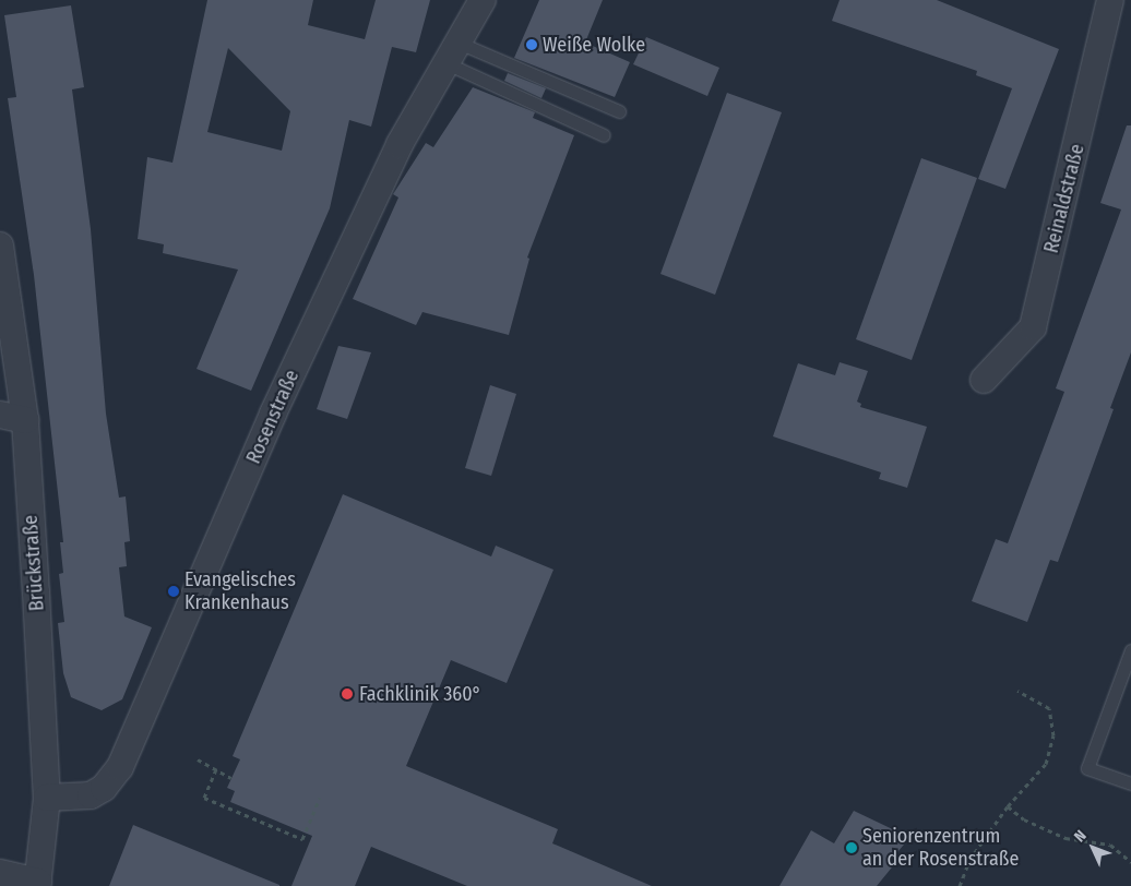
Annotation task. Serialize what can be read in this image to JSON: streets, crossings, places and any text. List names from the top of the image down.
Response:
{
  "streets": {
    "street": ["Reinaldstraße", "Rosenstraße", "Brückstraße"]
  },
  "crossings": [
    ["Rosenstraße", "Brückstraße"]
  ],
  "places": [
    "Weiße Wolke",
    "Evangelisches Krankenhaus",
    "Fachklinik 360°",
    "Seniorenzentrum an der Rosenstraße"
  ],
  "north": "top left"
}
